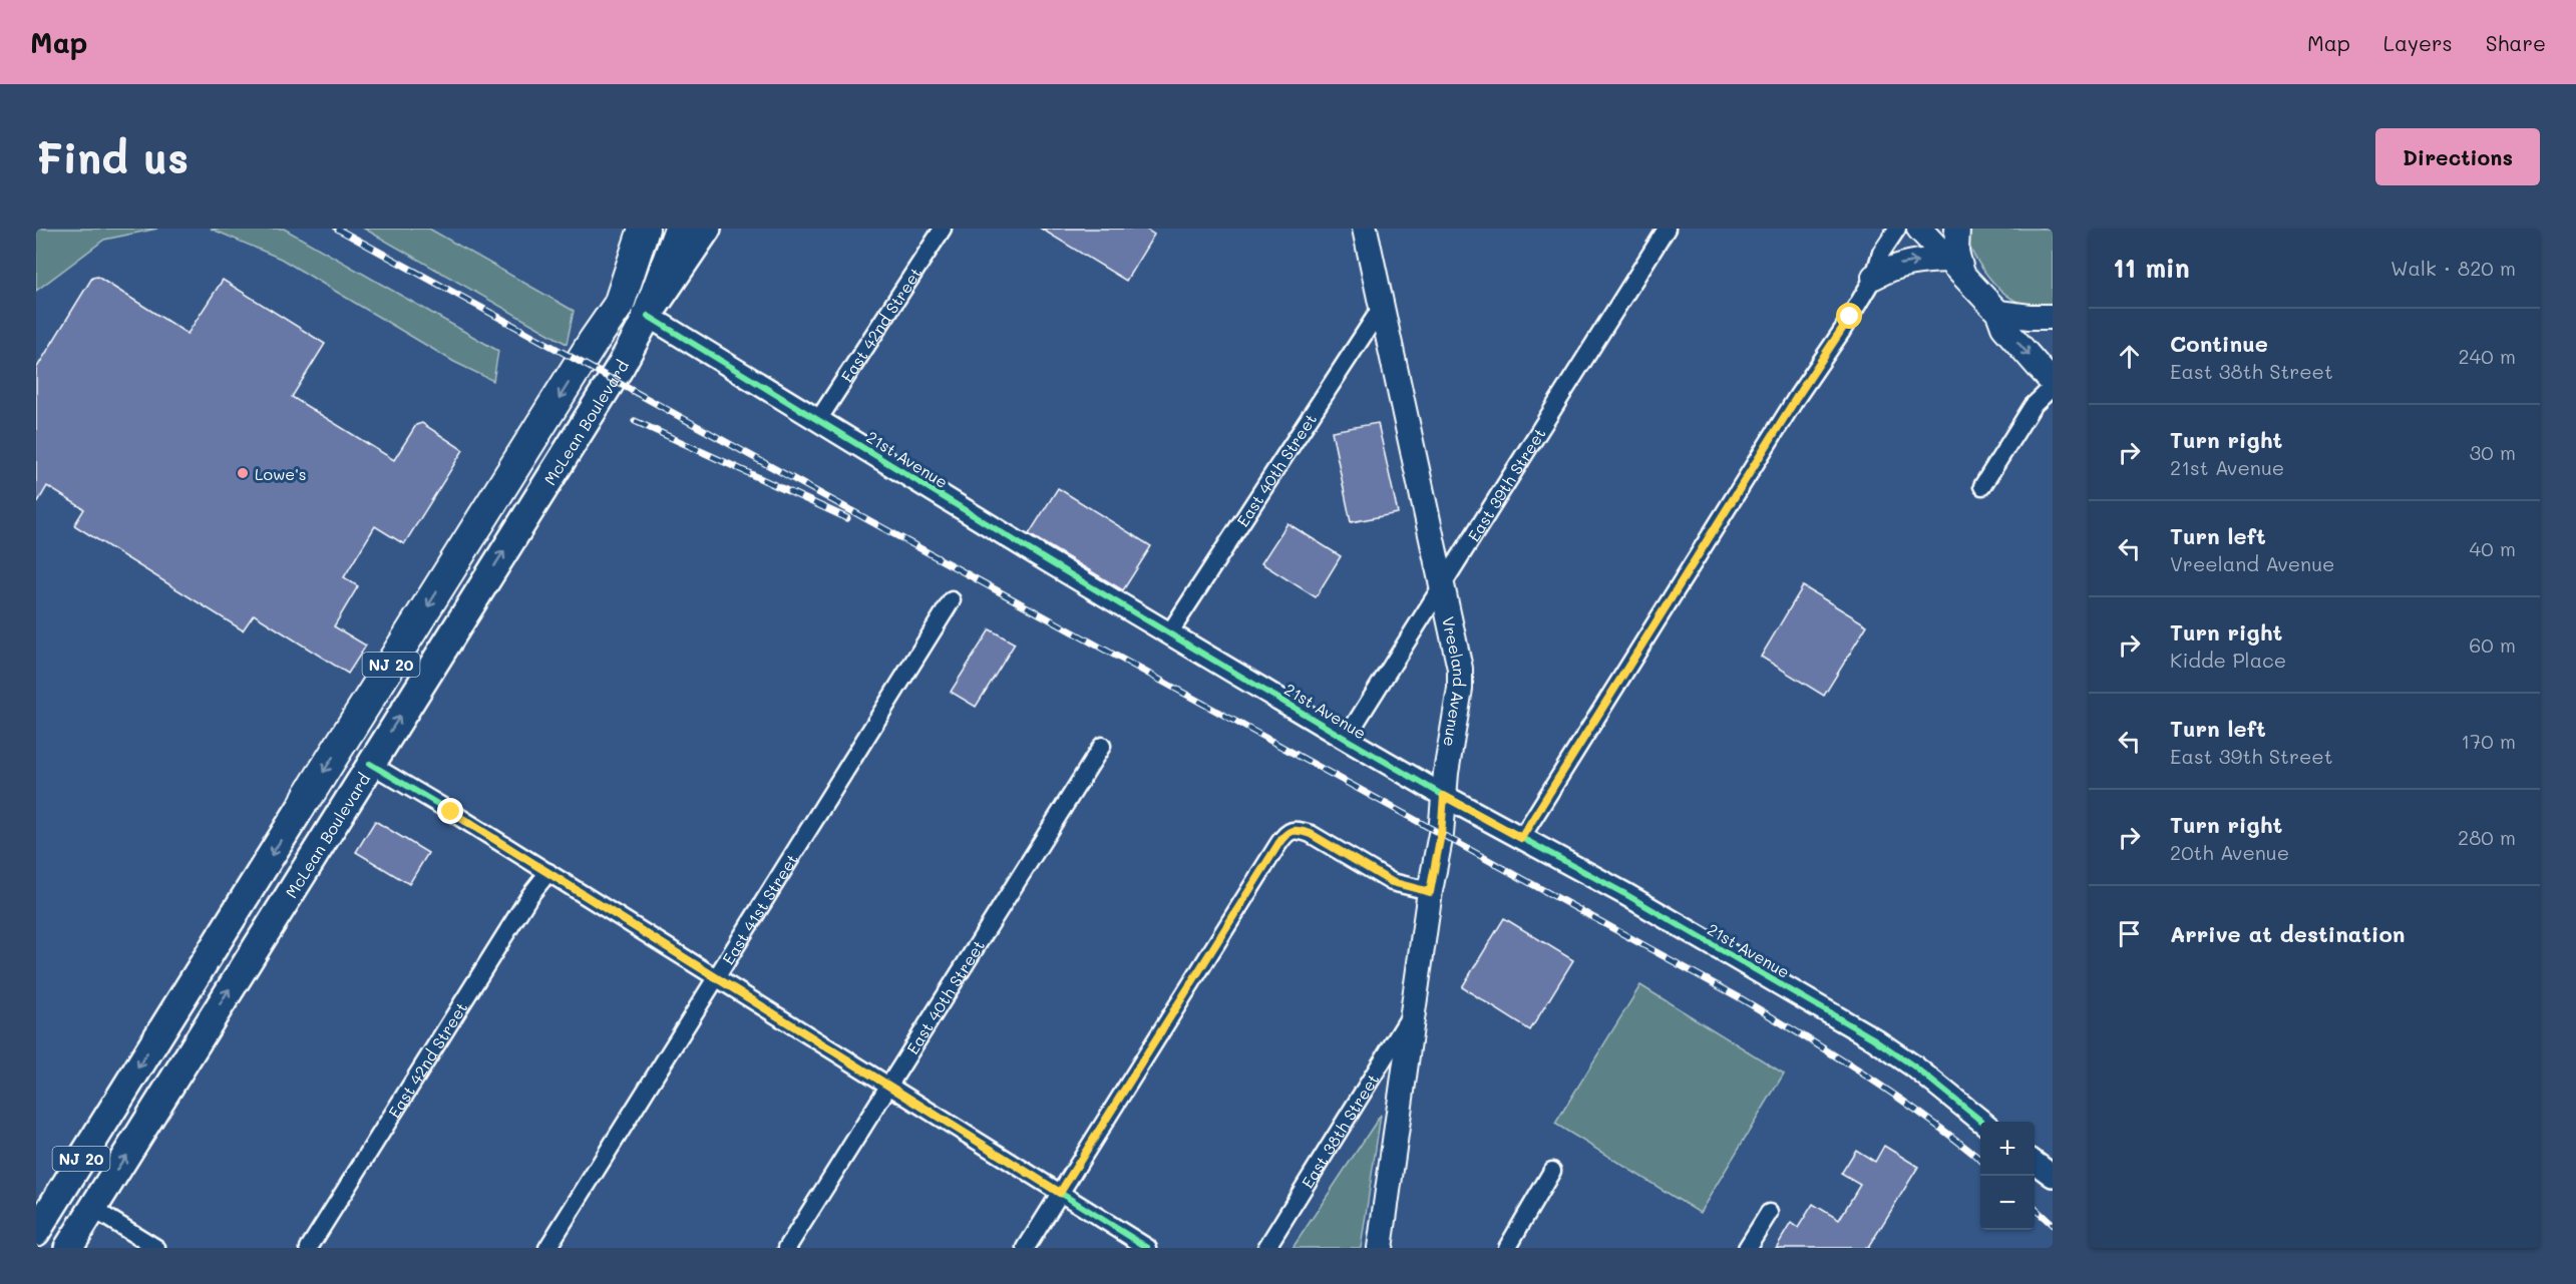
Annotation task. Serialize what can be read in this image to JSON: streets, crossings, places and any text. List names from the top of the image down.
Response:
{
  "streets": {
    "highway": ["McLean Boulevard", "NJ 20"],
    "main road": ["Vreeland Avenue"],
    "street": [
      "East 42nd Street",
      "21st Avenue",
      "East 40th Street",
      "East 39th Street",
      "East 41st Street",
      "East 38th Street"
    ]
  },
  "crossings": [
    ["East 42nd Street", "21st Avenue"],
    ["McLean Boulevard", "21st Avenue"],
    ["21st Avenue", "East 40th Street"],
    ["21st Avenue", "East 39th Street"],
    ["21st Avenue", "Vreeland Avenue"],
    ["East 40th Street", "Vreeland Avenue"],
    ["East 39th Street", "Vreeland Avenue"],
    ["Vreeland Avenue", "East 38th Street"]
  ],
  "places": ["Lowe's"],
  "page": {
    "header": "Map",
    "nav": ["Map", "Layers", "Share"],
    "buttons": "Directions",
    "title": "Find us",
    "heading": ["11 min", "Walk · 820 m"],
    "list": [
      ["Continue", "East 38th Street", "240 m"],
      ["Turn right", "21st Avenue", "30 m"],
      ["Turn left", "Vreeland Avenue", "40 m"],
      ["Turn right", "Kidde Place", "60 m"],
      ["Turn left", "East 39th Street", "170 m"],
      ["Turn right", "20th Avenue", "280 m"],
      "Arrive at destination"
    ],
    "map_buttons": ["+", "−"]
  }
}
